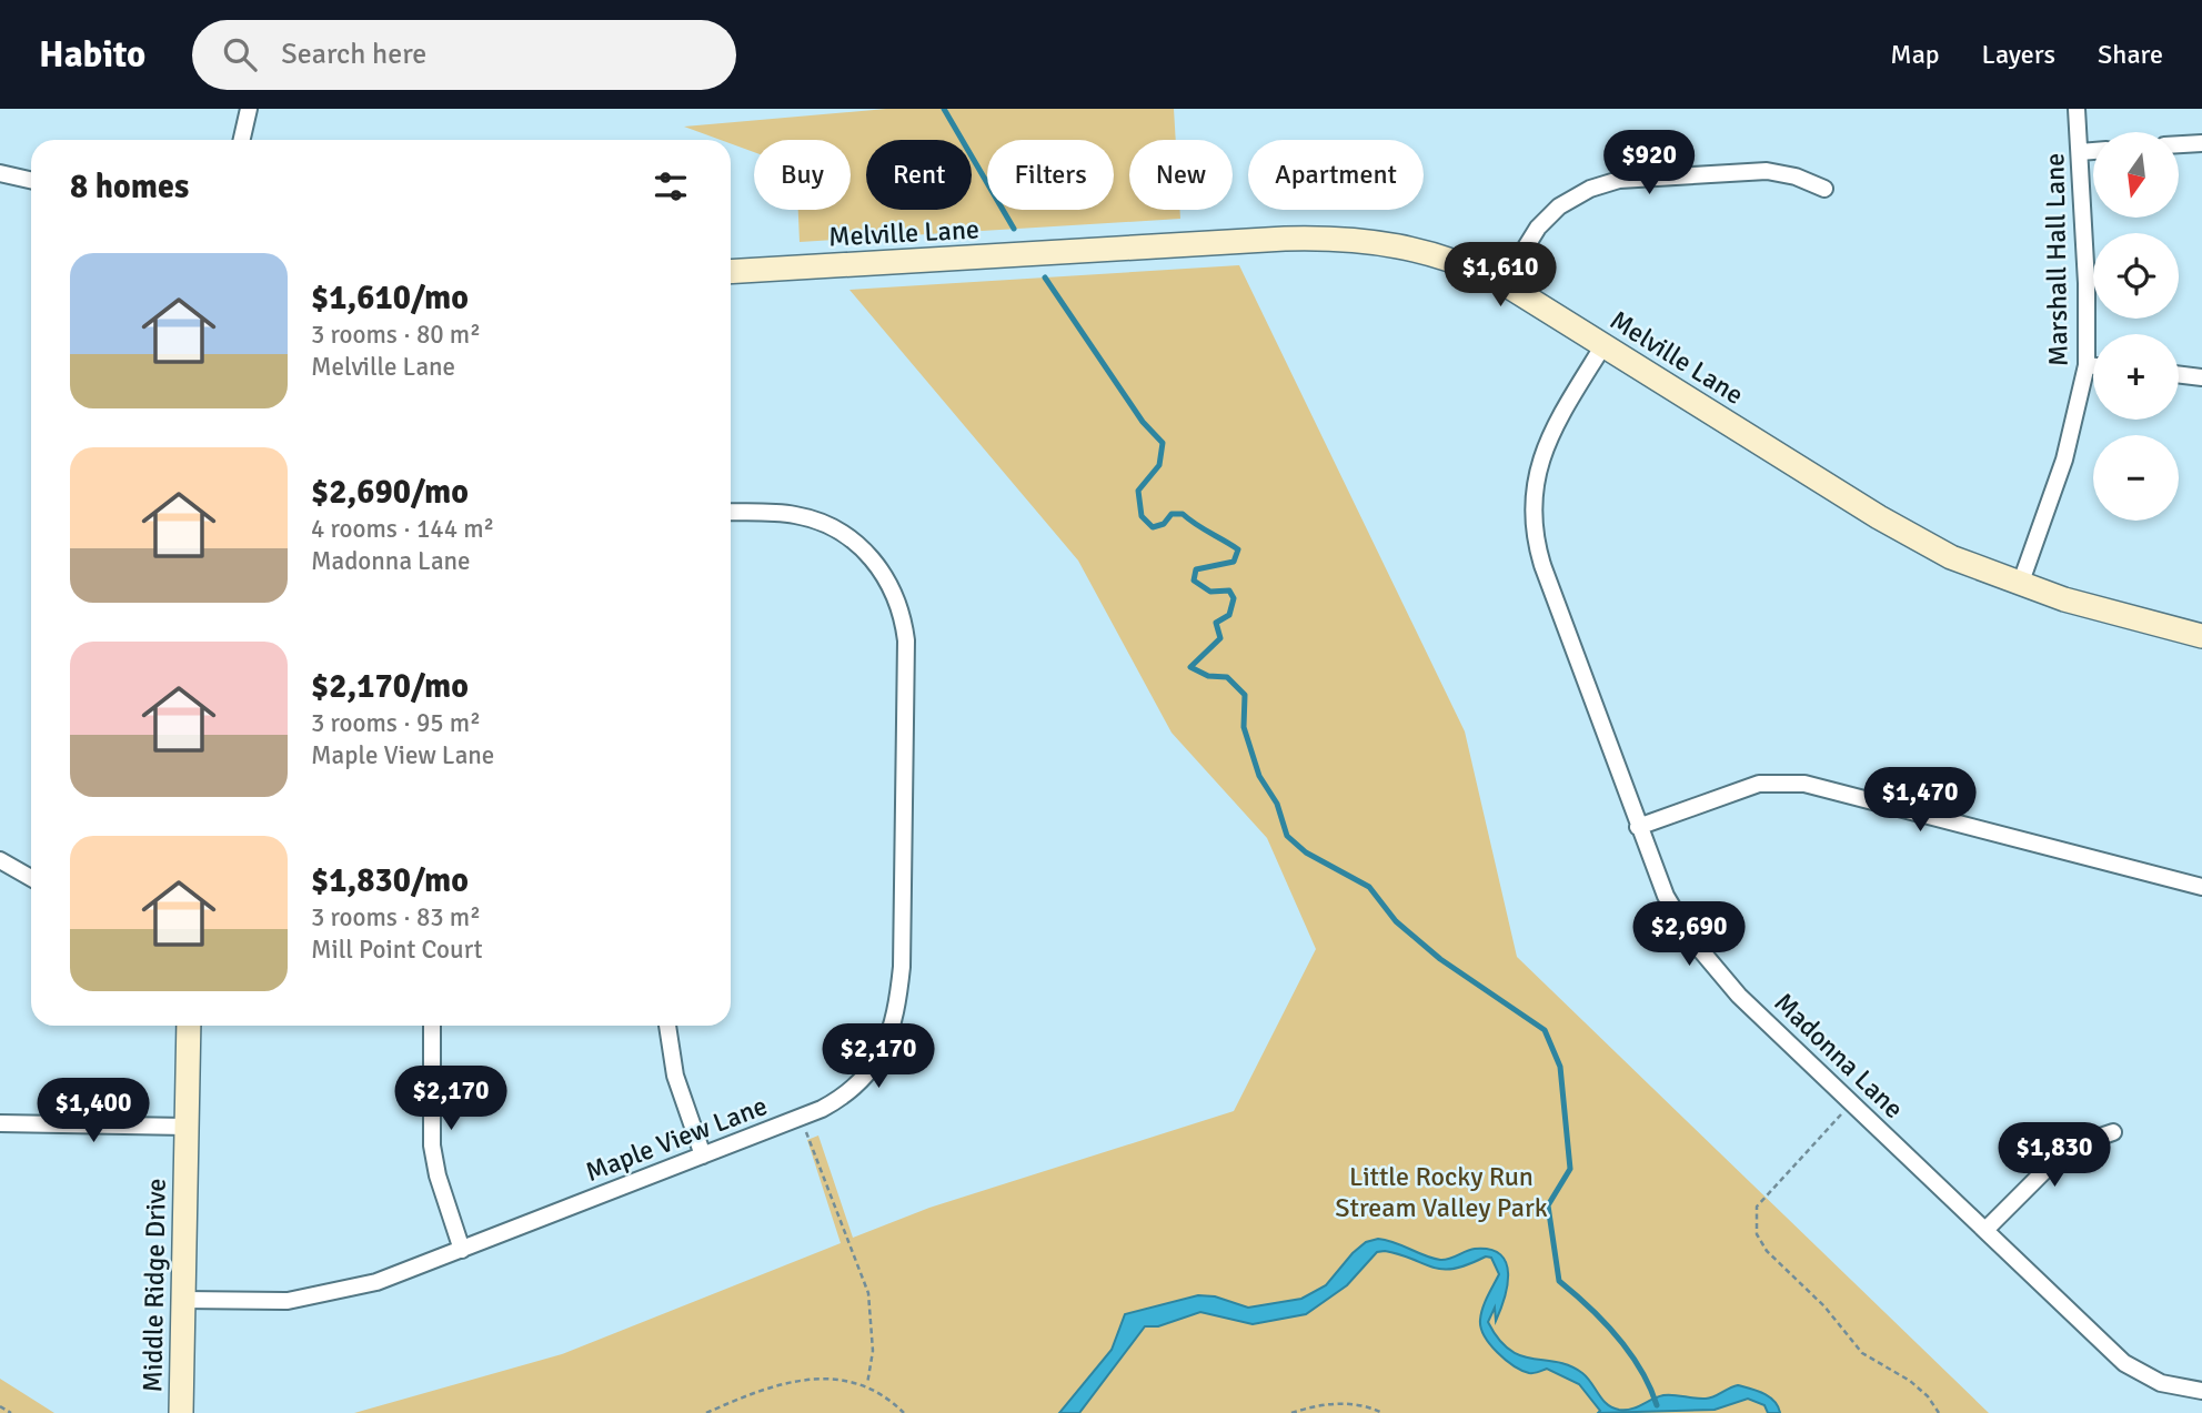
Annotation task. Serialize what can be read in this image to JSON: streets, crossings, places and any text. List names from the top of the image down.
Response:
{
  "streets": {
    "street": [
      "Melville Lane",
      "Marshall Hall Lane",
      "Madonna Lane",
      "Maple View Lane",
      "Middle Ridge Drive"
    ]
  },
  "crossings": [
    ["Melville Lane", "Marshall Hall Lane"],
    ["Melville Lane", "Madonna Lane"],
    ["Maple View Lane", "Middle Ridge Drive"]
  ],
  "parks": ["Little Rocky Run Stream Valley Park"],
  "north": "bottom",
  "page": {
    "header": "Habito",
    "search": "Search here",
    "nav": ["Map", "Layers", "Share"],
    "price": [
      "$920",
      "$1,610",
      "$1,470",
      "$2,690",
      "$2,170",
      "$2,170",
      "$1,400",
      "$1,830"
    ],
    "map_buttons": ["+", "−"],
    "chip": [
      "Buy",
      "Rent",
      "Filters",
      "New",
      "Apartment"
    ],
    "heading": "8 homes",
    "list": [
      {
        "name": "$1,610/mo",
        "note": "3 rooms · 80 m² · Melville Lane"
      },
      {
        "name": "$2,690/mo",
        "note": "4 rooms · 144 m² · Madonna Lane"
      },
      {
        "name": "$2,170/mo",
        "note": "3 rooms · 95 m² · Maple View Lane"
      },
      {
        "name": "$1,830/mo",
        "note": "3 rooms · 83 m² · Mill Point Court"
      }
    ]
  }
}
